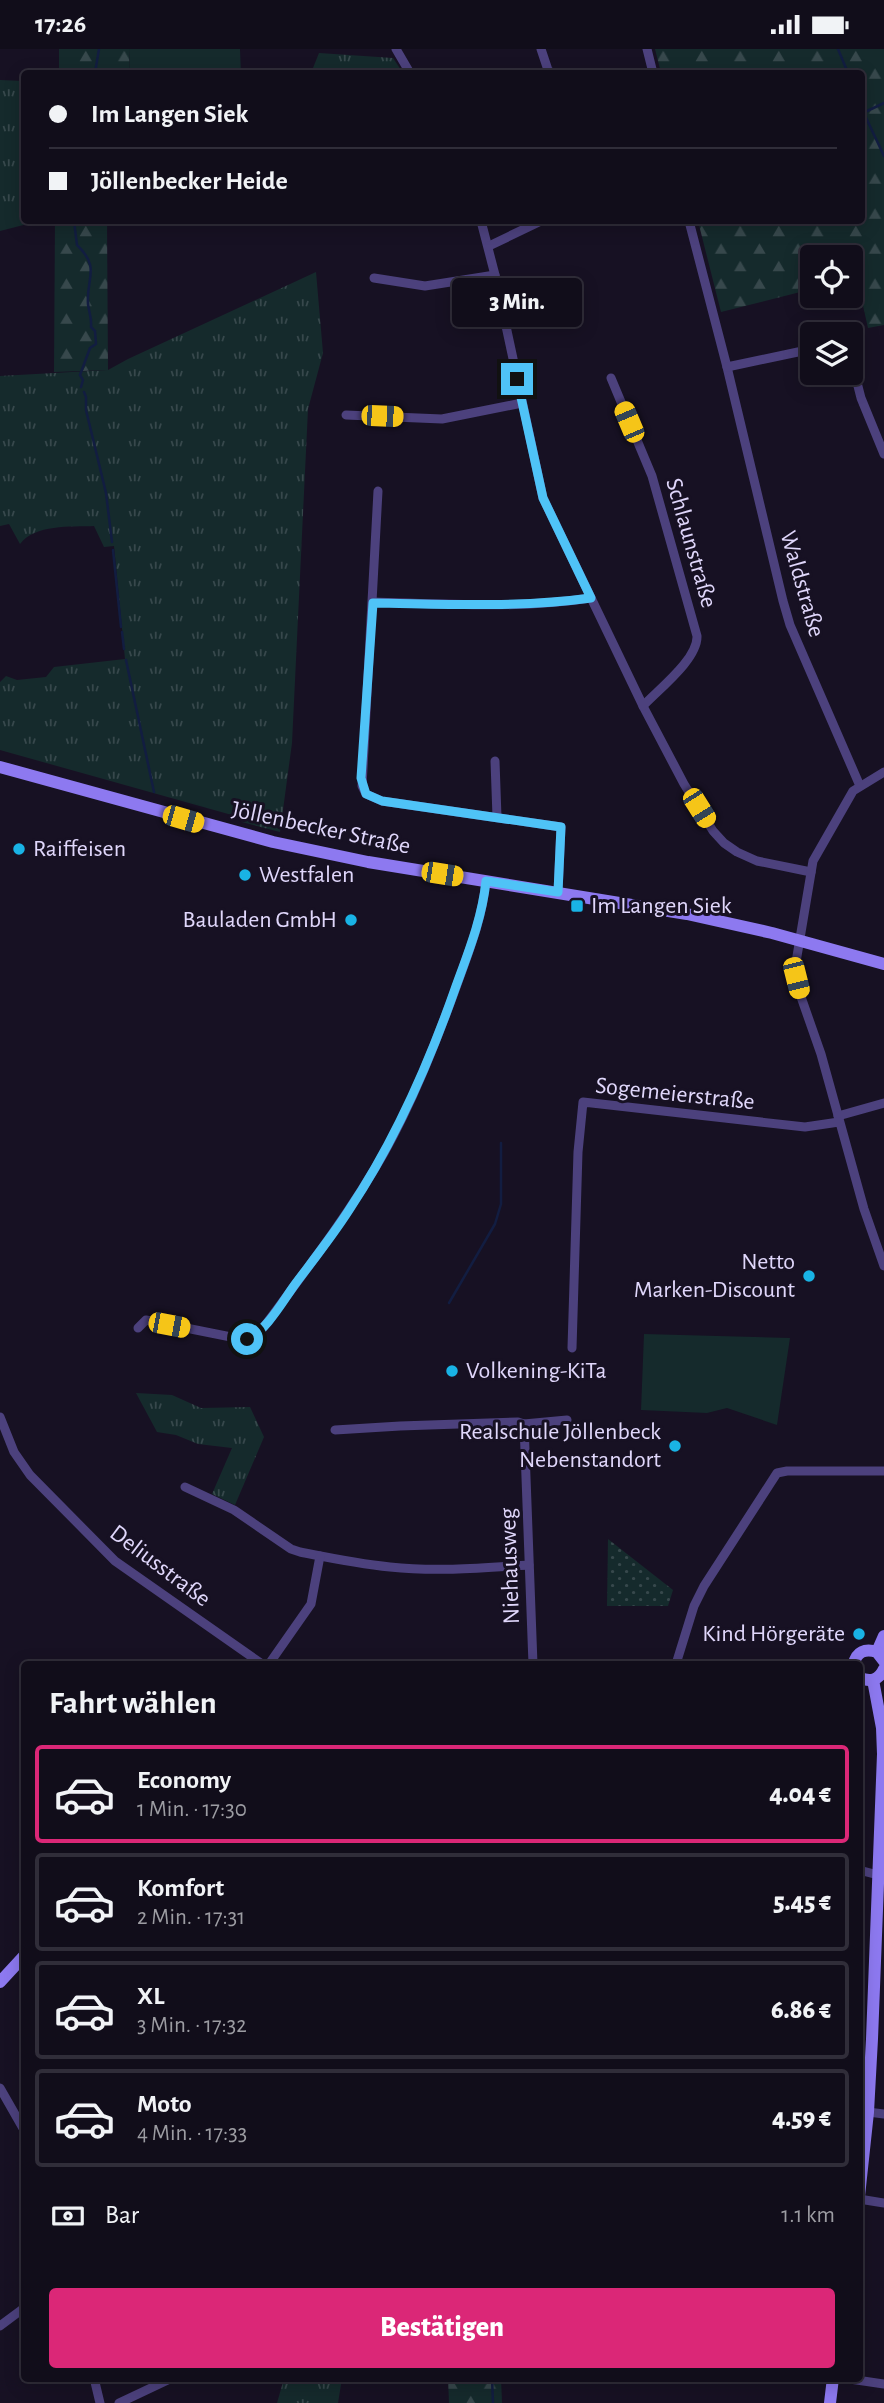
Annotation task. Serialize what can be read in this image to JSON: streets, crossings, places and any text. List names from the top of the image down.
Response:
{
  "streets": {
    "main road": ["Jöllenbecker Straße"],
    "street": [
      "Schlaunstraße",
      "Waldstraße",
      "Sogemeierstraße",
      "Deliusstraße",
      "Niehausweg"
    ]
  },
  "places": {
    "other": [
      "Raiffeisen",
      "Westfalen",
      "Bauladen GmbH",
      "Netto Marken-Discount",
      "Volkening-KiTa",
      "Realschule Jöllenbeck Nebenstandort",
      "Kind Hörgeräte"
    ],
    "transit": ["Im Langen Siek"]
  },
  "page": {
    "status": "17:26",
    "banner": ["Im Langen Siek", "Jöllenbecker Heide"],
    "bubble": "3 Min.",
    "heading": "Fahrt wählen",
    "list": [
      {
        "name": "Economy",
        "note": "1 Min. · 17:30",
        "value": "4.04 €"
      },
      {
        "name": "Komfort",
        "note": "2 Min. · 17:31",
        "value": "5.45 €"
      },
      {
        "name": "XL",
        "note": "3 Min. · 17:32",
        "value": "6.86 €"
      },
      {
        "name": "Moto",
        "note": "4 Min. · 17:33",
        "value": "4.59 €"
      }
    ],
    "pay": ["Bar", "1.1 km"],
    "buttons": "Bestätigen"
  }
}
